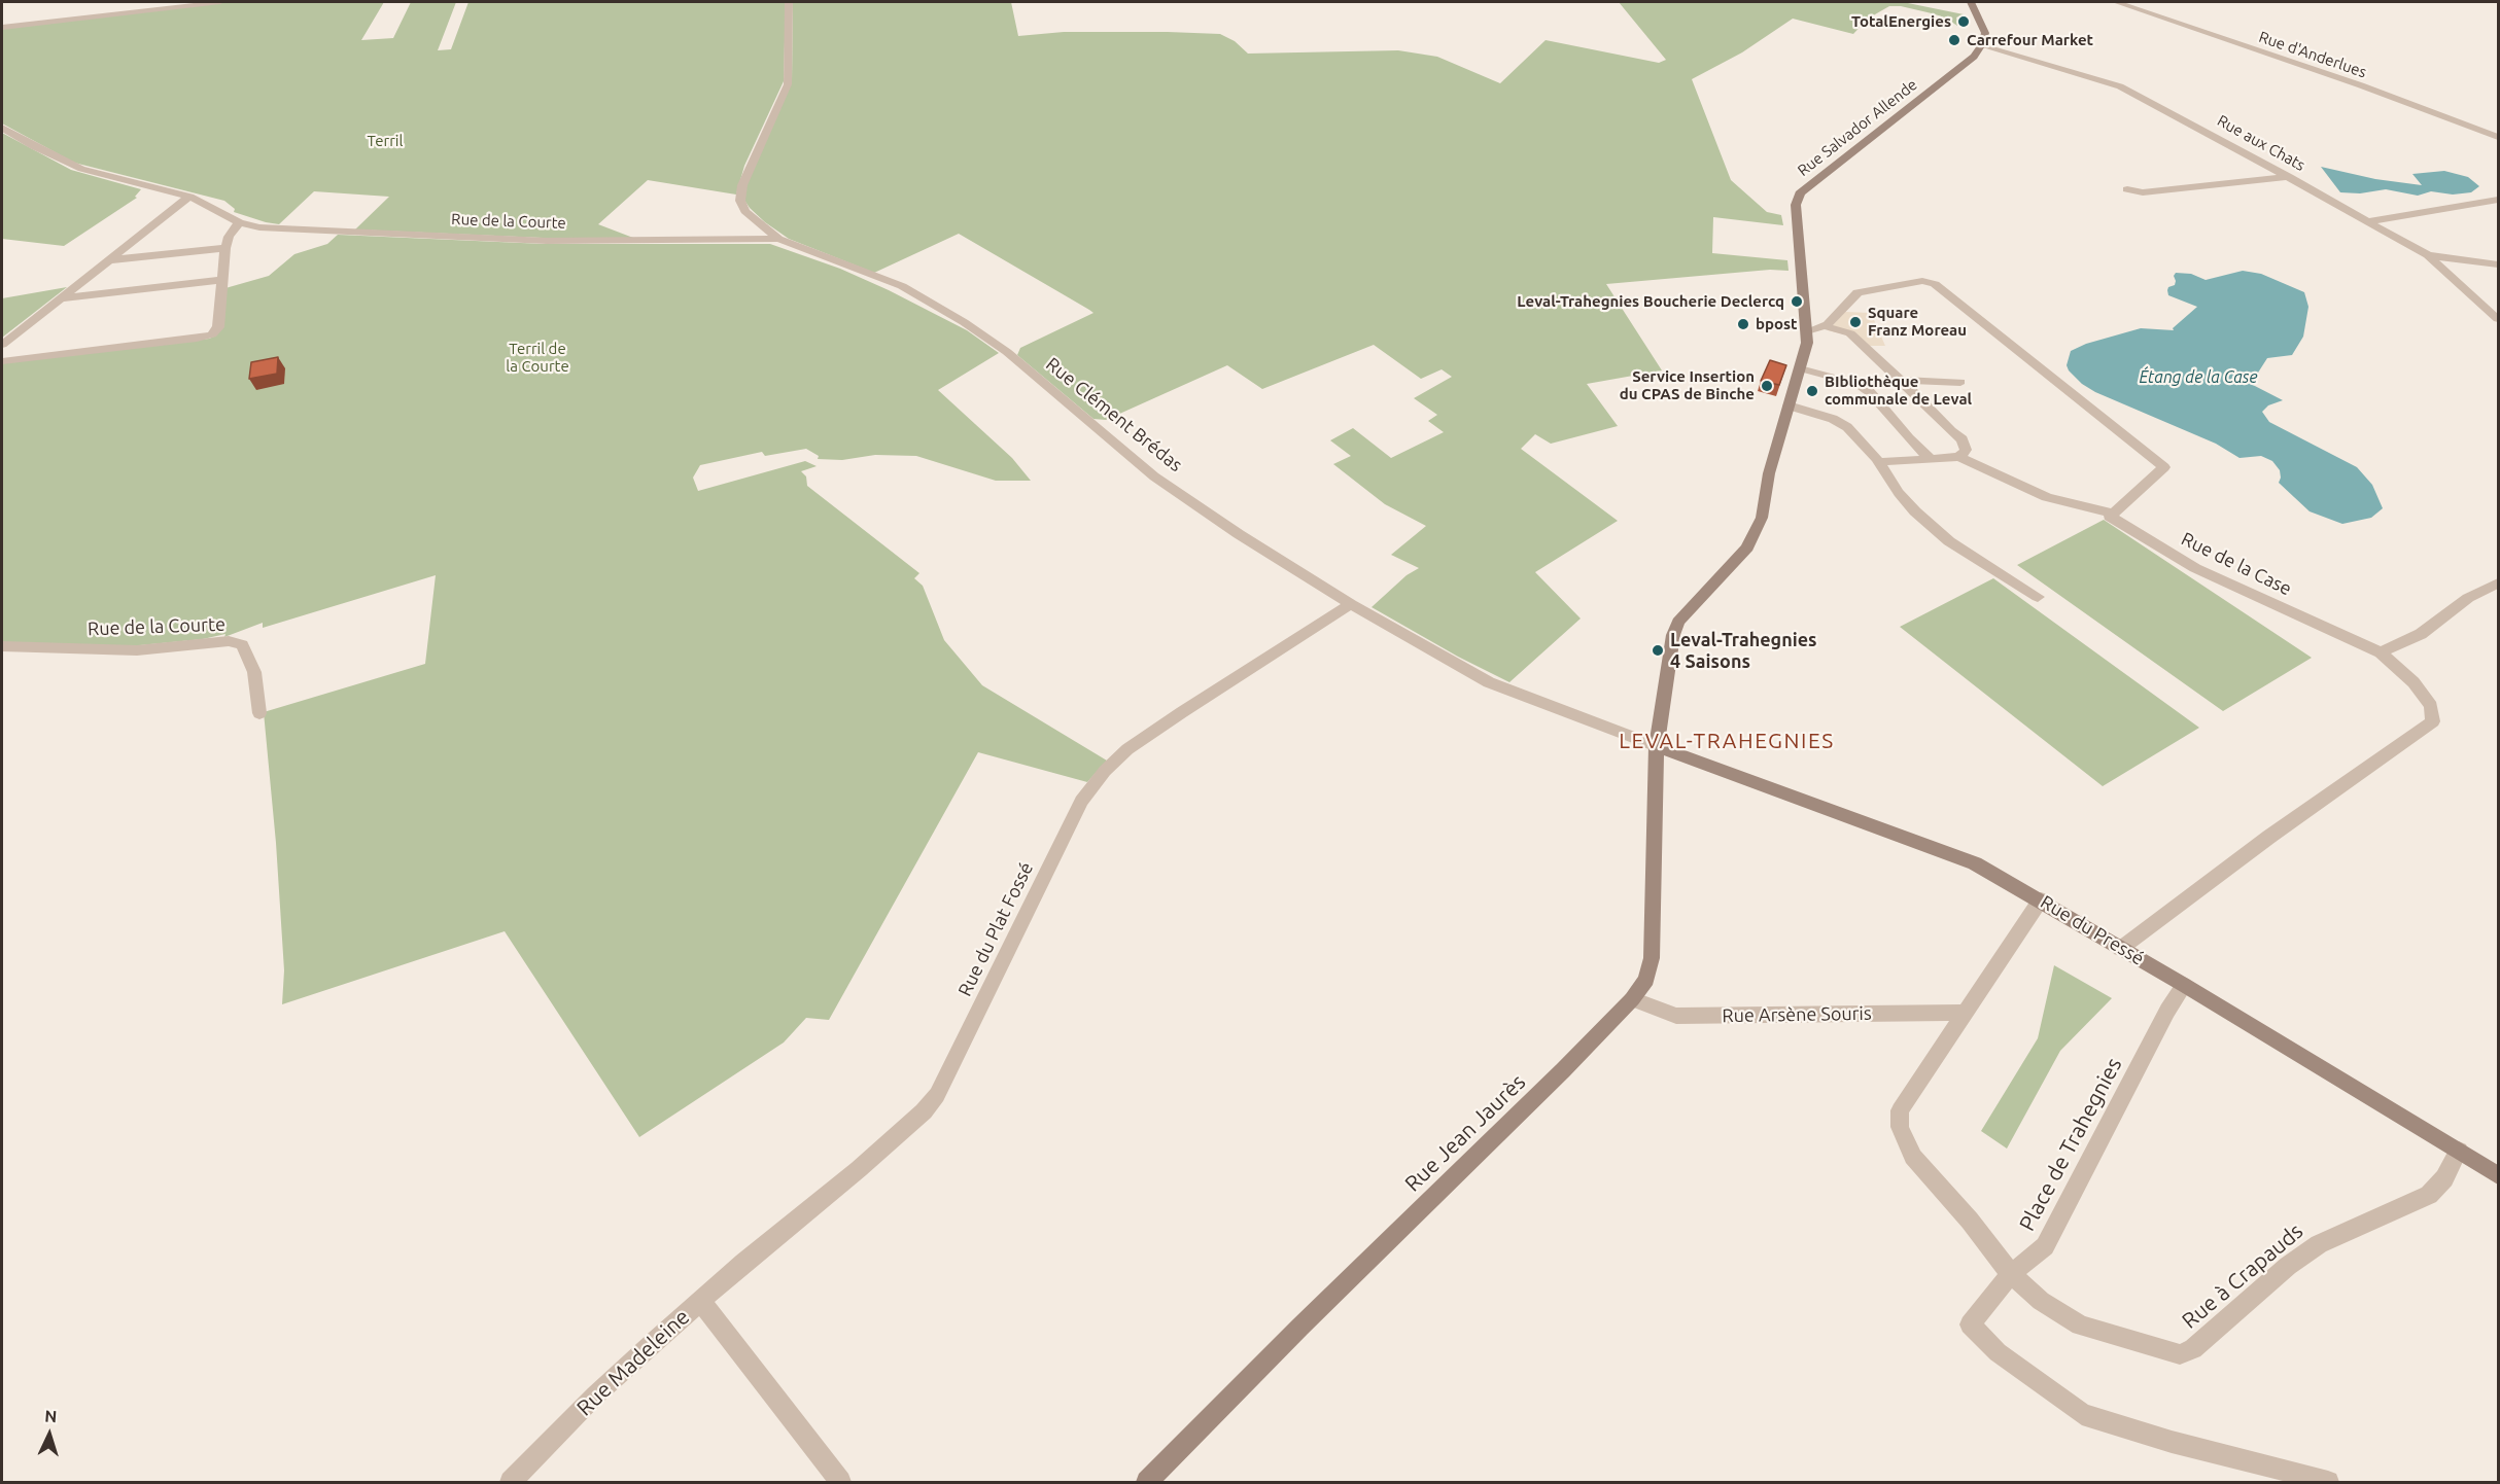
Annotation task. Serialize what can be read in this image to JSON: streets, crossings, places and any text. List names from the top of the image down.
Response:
{
  "streets": {
    "street": [
      "Rue d'Anderlues",
      "Rue Salvador Allende",
      "Rue aux Chats",
      "Rue de la Courte",
      "Rue Clément Brédas",
      "Rue de la Case",
      "Rue du Plat Fossé",
      "Rue du Pressé",
      "Rue Arsène Souris",
      "Rue Jean Jaurès",
      "Place de Trahegnies",
      "Rue à Crapauds",
      "Rue Madeleine"
    ]
  },
  "crossings": [
    ["Rue Salvador Allende", "Rue aux Chats"],
    ["Rue Salvador Allende", "Rue Clément Brédas"],
    ["Rue Salvador Allende", "Rue du Pressé"],
    ["Rue Salvador Allende", "Rue Jean Jaurès"],
    ["Rue de la Courte", "Rue Clément Brédas"],
    ["Rue Clément Brédas", "Rue du Plat Fossé"],
    ["Rue Clément Brédas", "Rue du Pressé"],
    ["Rue Clément Brédas", "Rue Jean Jaurès"],
    ["Rue de la Case", "Rue du Pressé"],
    ["Rue du Plat Fossé", "Rue Madeleine"],
    ["Rue du Pressé", "Rue Jean Jaurès"],
    ["Rue du Pressé", "Place de Trahegnies"],
    ["Rue du Pressé", "Rue à Crapauds"],
    ["Rue Arsène Souris", "Rue Jean Jaurès"],
    ["Place de Trahegnies", "Rue à Crapauds"]
  ],
  "districts": ["LEVAL-TRAHEGNIES"],
  "water": ["Étang de la Case"],
  "parks": ["Terril", "Terril de la Courte"],
  "places": [
    "TotalEnergies",
    "Carrefour Market",
    "Leval-Trahegnies Boucherie Declercq",
    "Square Franz Moreau",
    "bpost",
    "Service Insertion du CPAS de Binche",
    "BIbliothèque communale de Leval",
    "Leval-Trahegnies 4 Saisons"
  ],
  "north": "top"
}
